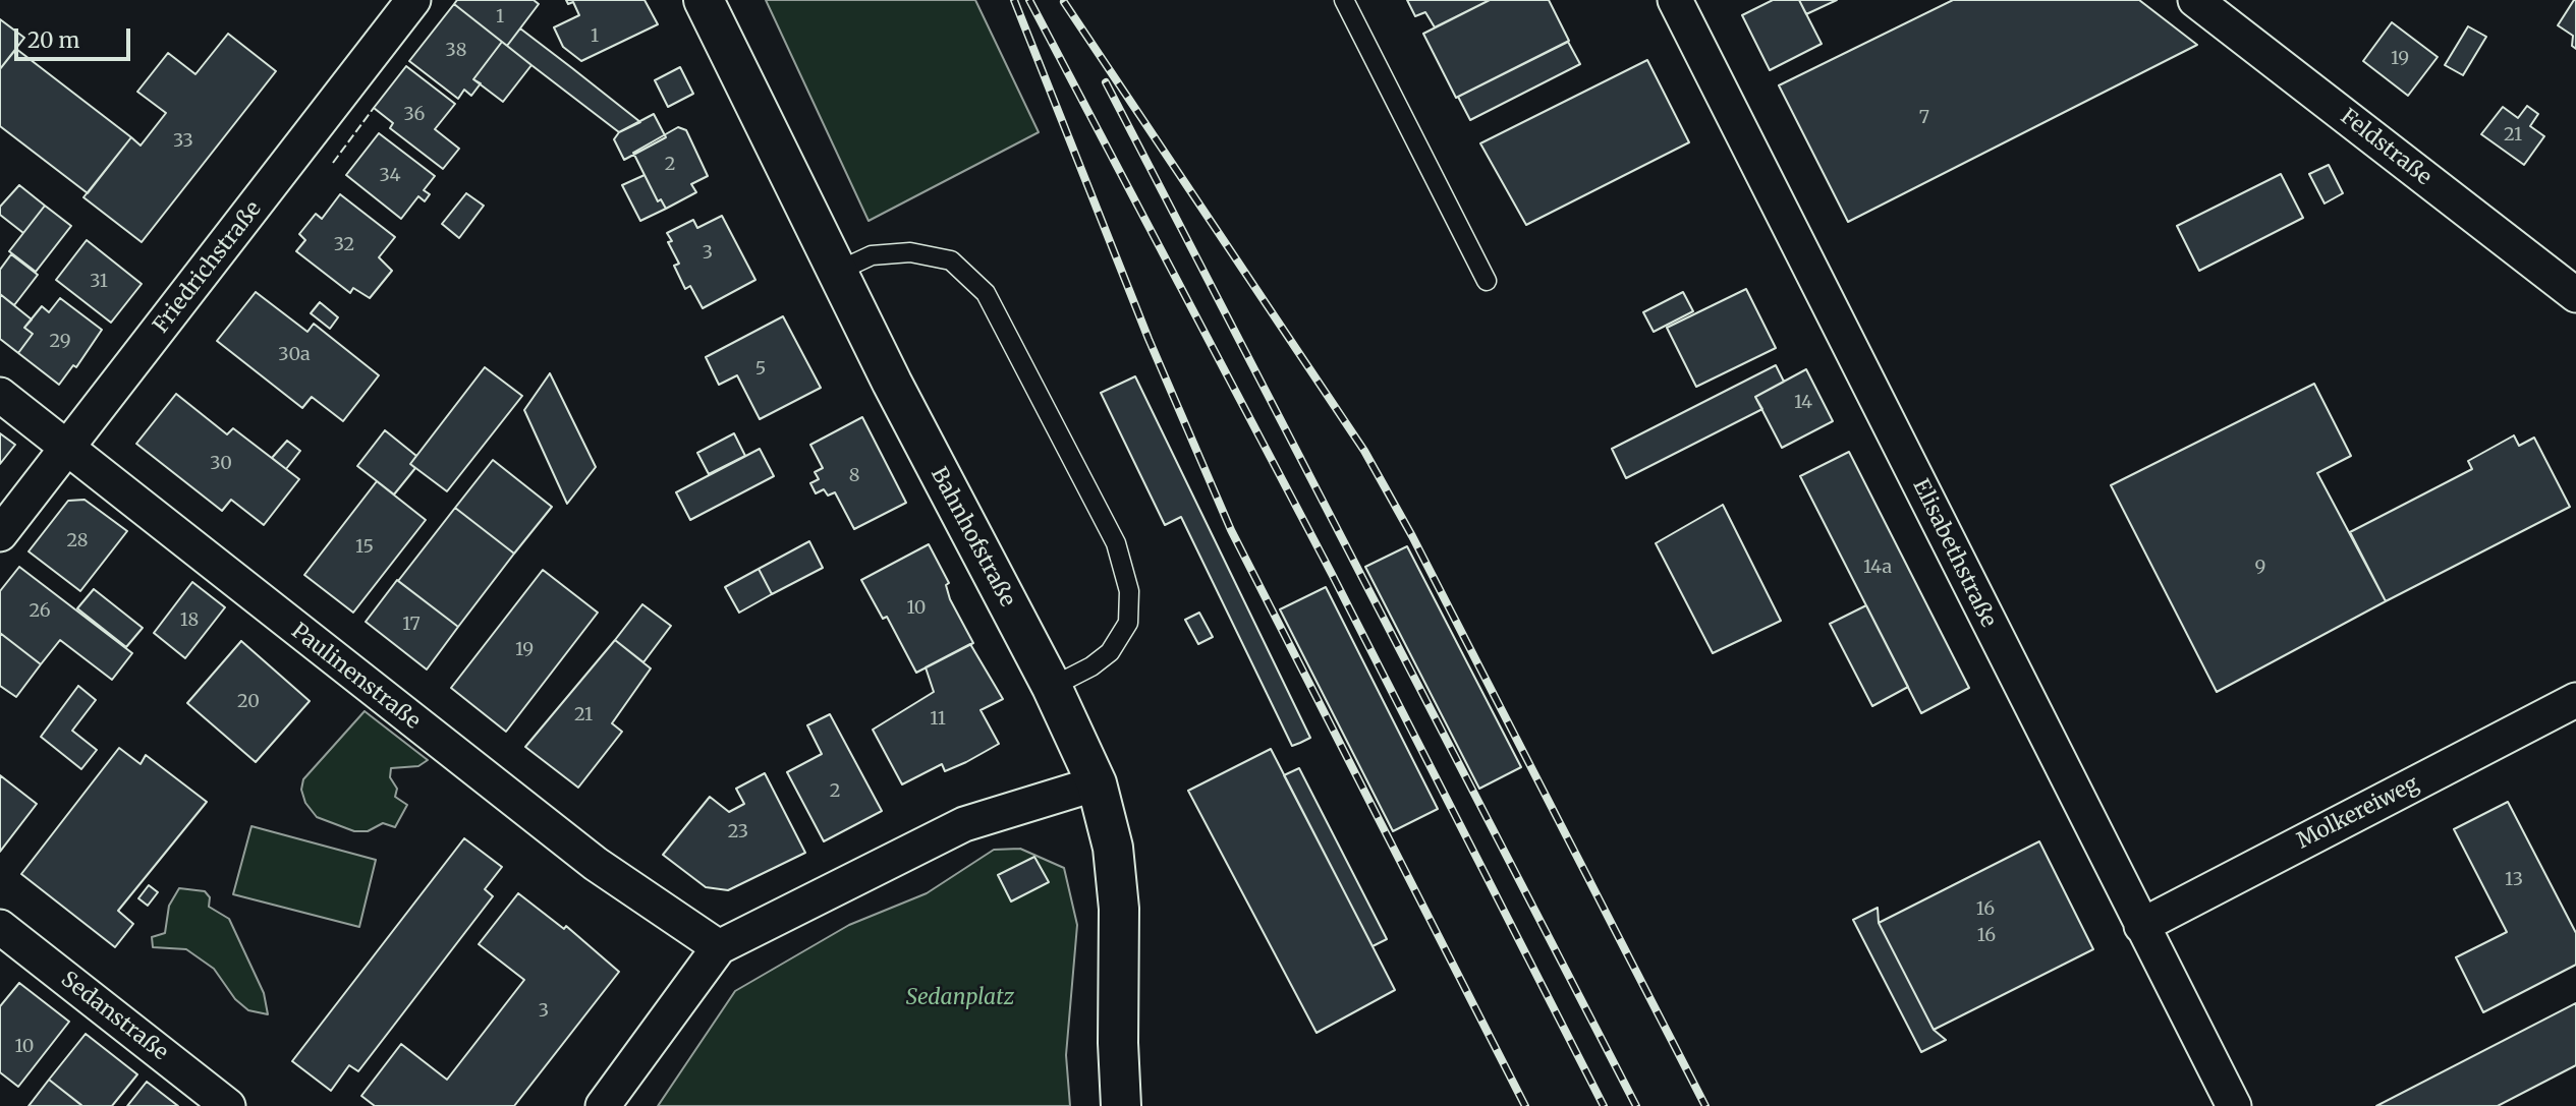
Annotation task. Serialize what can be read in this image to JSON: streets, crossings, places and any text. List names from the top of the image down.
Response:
{
  "streets": {
    "main road": ["Bahnhofstraße"],
    "street": [
      "Feldstraße",
      "Friedrichstraße",
      "Elisabethstraße",
      "Paulinenstraße",
      "Molkereiweg",
      "Sedanstraße"
    ]
  },
  "crossings": [
    ["Friedrichstraße", "Paulinenstraße"],
    ["Elisabethstraße", "Molkereiweg"]
  ],
  "parks": ["Sedanplatz"],
  "house_numbers": [
    "1",
    "1",
    "38",
    "19",
    "36",
    "7",
    "21",
    "33",
    "2",
    "34",
    "32",
    "3",
    "31",
    "29",
    "30a",
    "5",
    "14",
    "30",
    "8",
    "28",
    "15",
    "14a",
    "9",
    "10",
    "26",
    "18",
    "17",
    "19",
    "20",
    "21",
    "11",
    "2",
    "23",
    "13",
    "16",
    "16",
    "3",
    "10"
  ],
  "scale_bar": "20 m"
}
